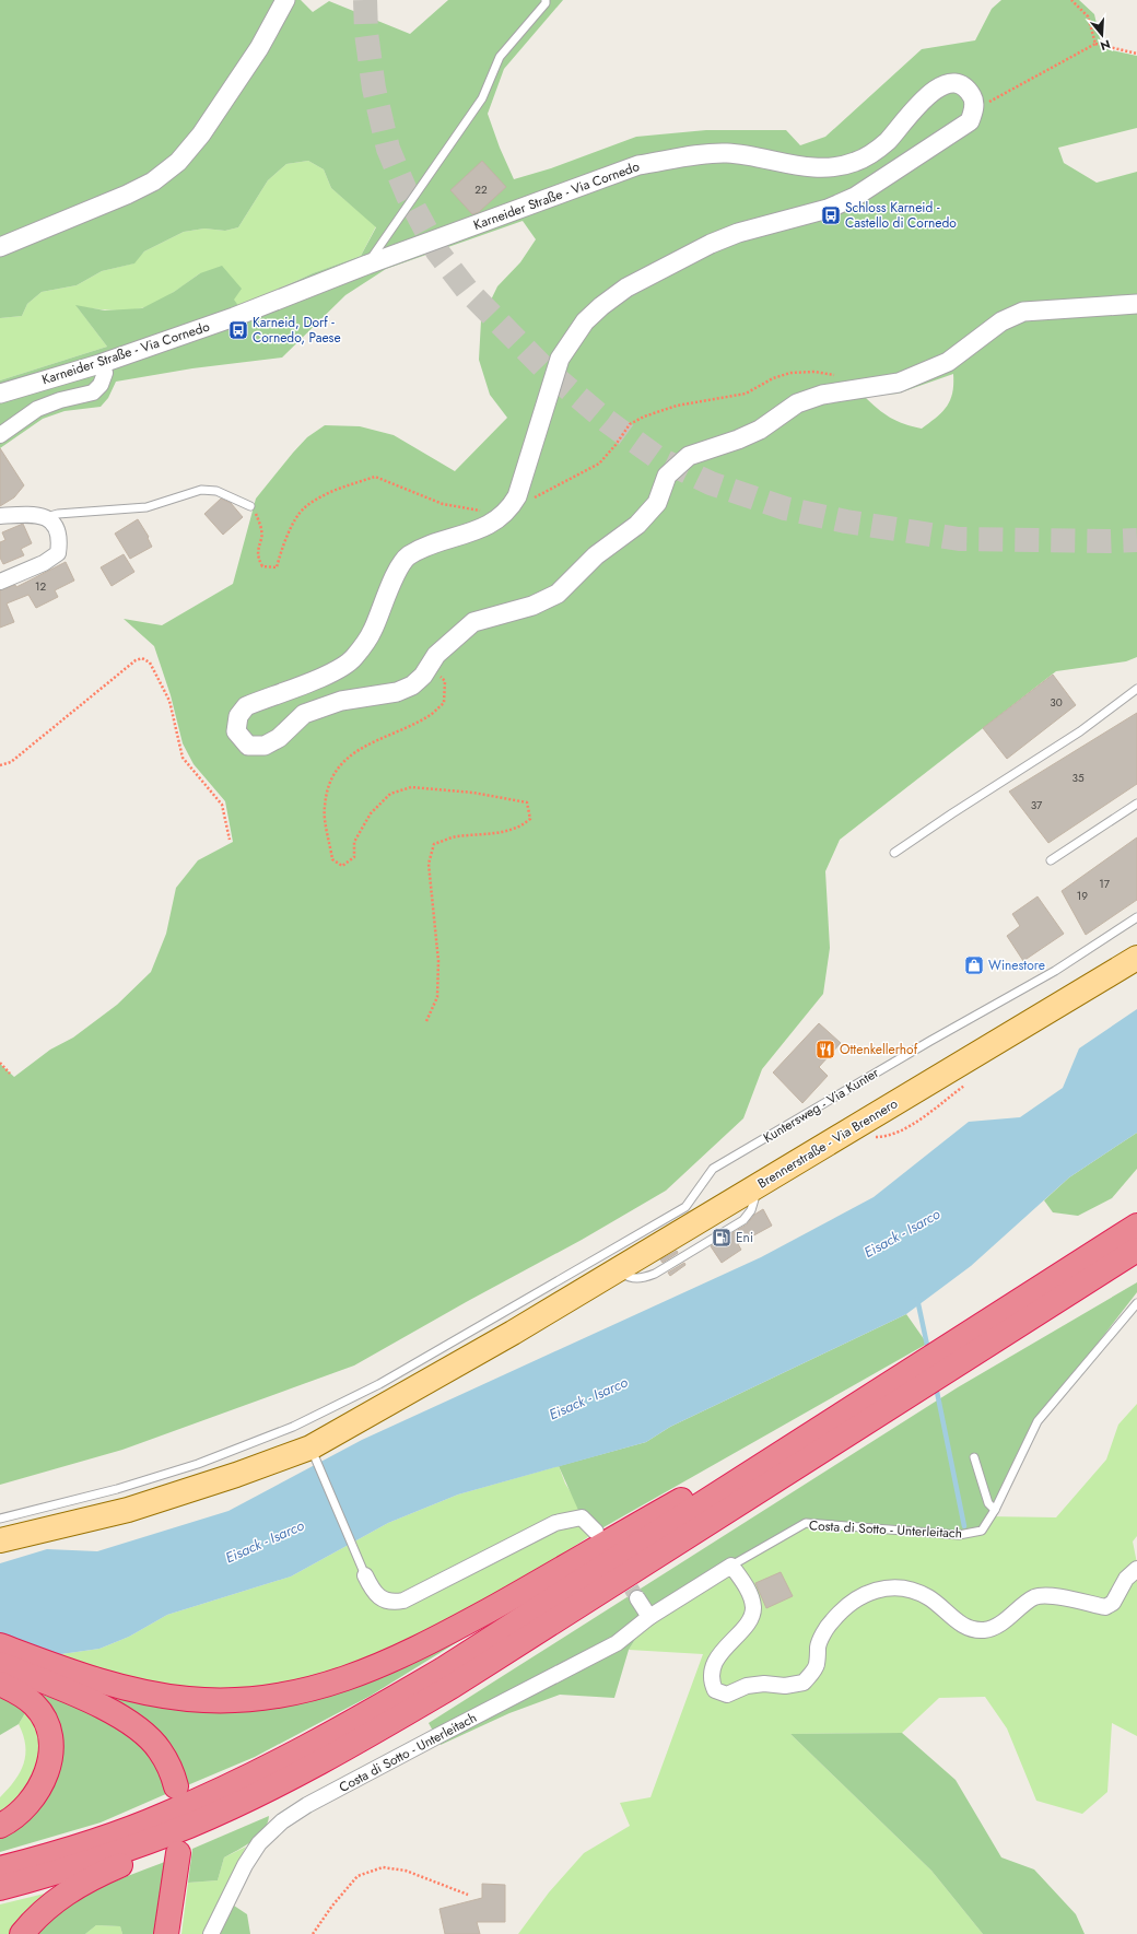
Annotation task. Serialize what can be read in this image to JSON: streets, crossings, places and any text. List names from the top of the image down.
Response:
{
  "streets": {
    "main road": ["Brennerstraße - Via Brennero"],
    "street": ["Karneider Straße - Via Cornedo", "Costa di Sotto - Unterleitach"],
    "lane": ["Kuntersweg - Via Kunter"]
  },
  "water": ["Eisack - Isarco"],
  "places": {
    "bus stop": ["Schloss Karneid - Castello di Cornedo", "Karneid, Dorf - Cornedo, Paese"],
    "shop": ["Winestore"],
    "restaurant": ["Ottenkellerhof"],
    "fuel station": ["Eni"]
  },
  "house_numbers": [
    "22",
    "12",
    "30",
    "35",
    "37",
    "17",
    "19"
  ],
  "north": "bottom"
}
